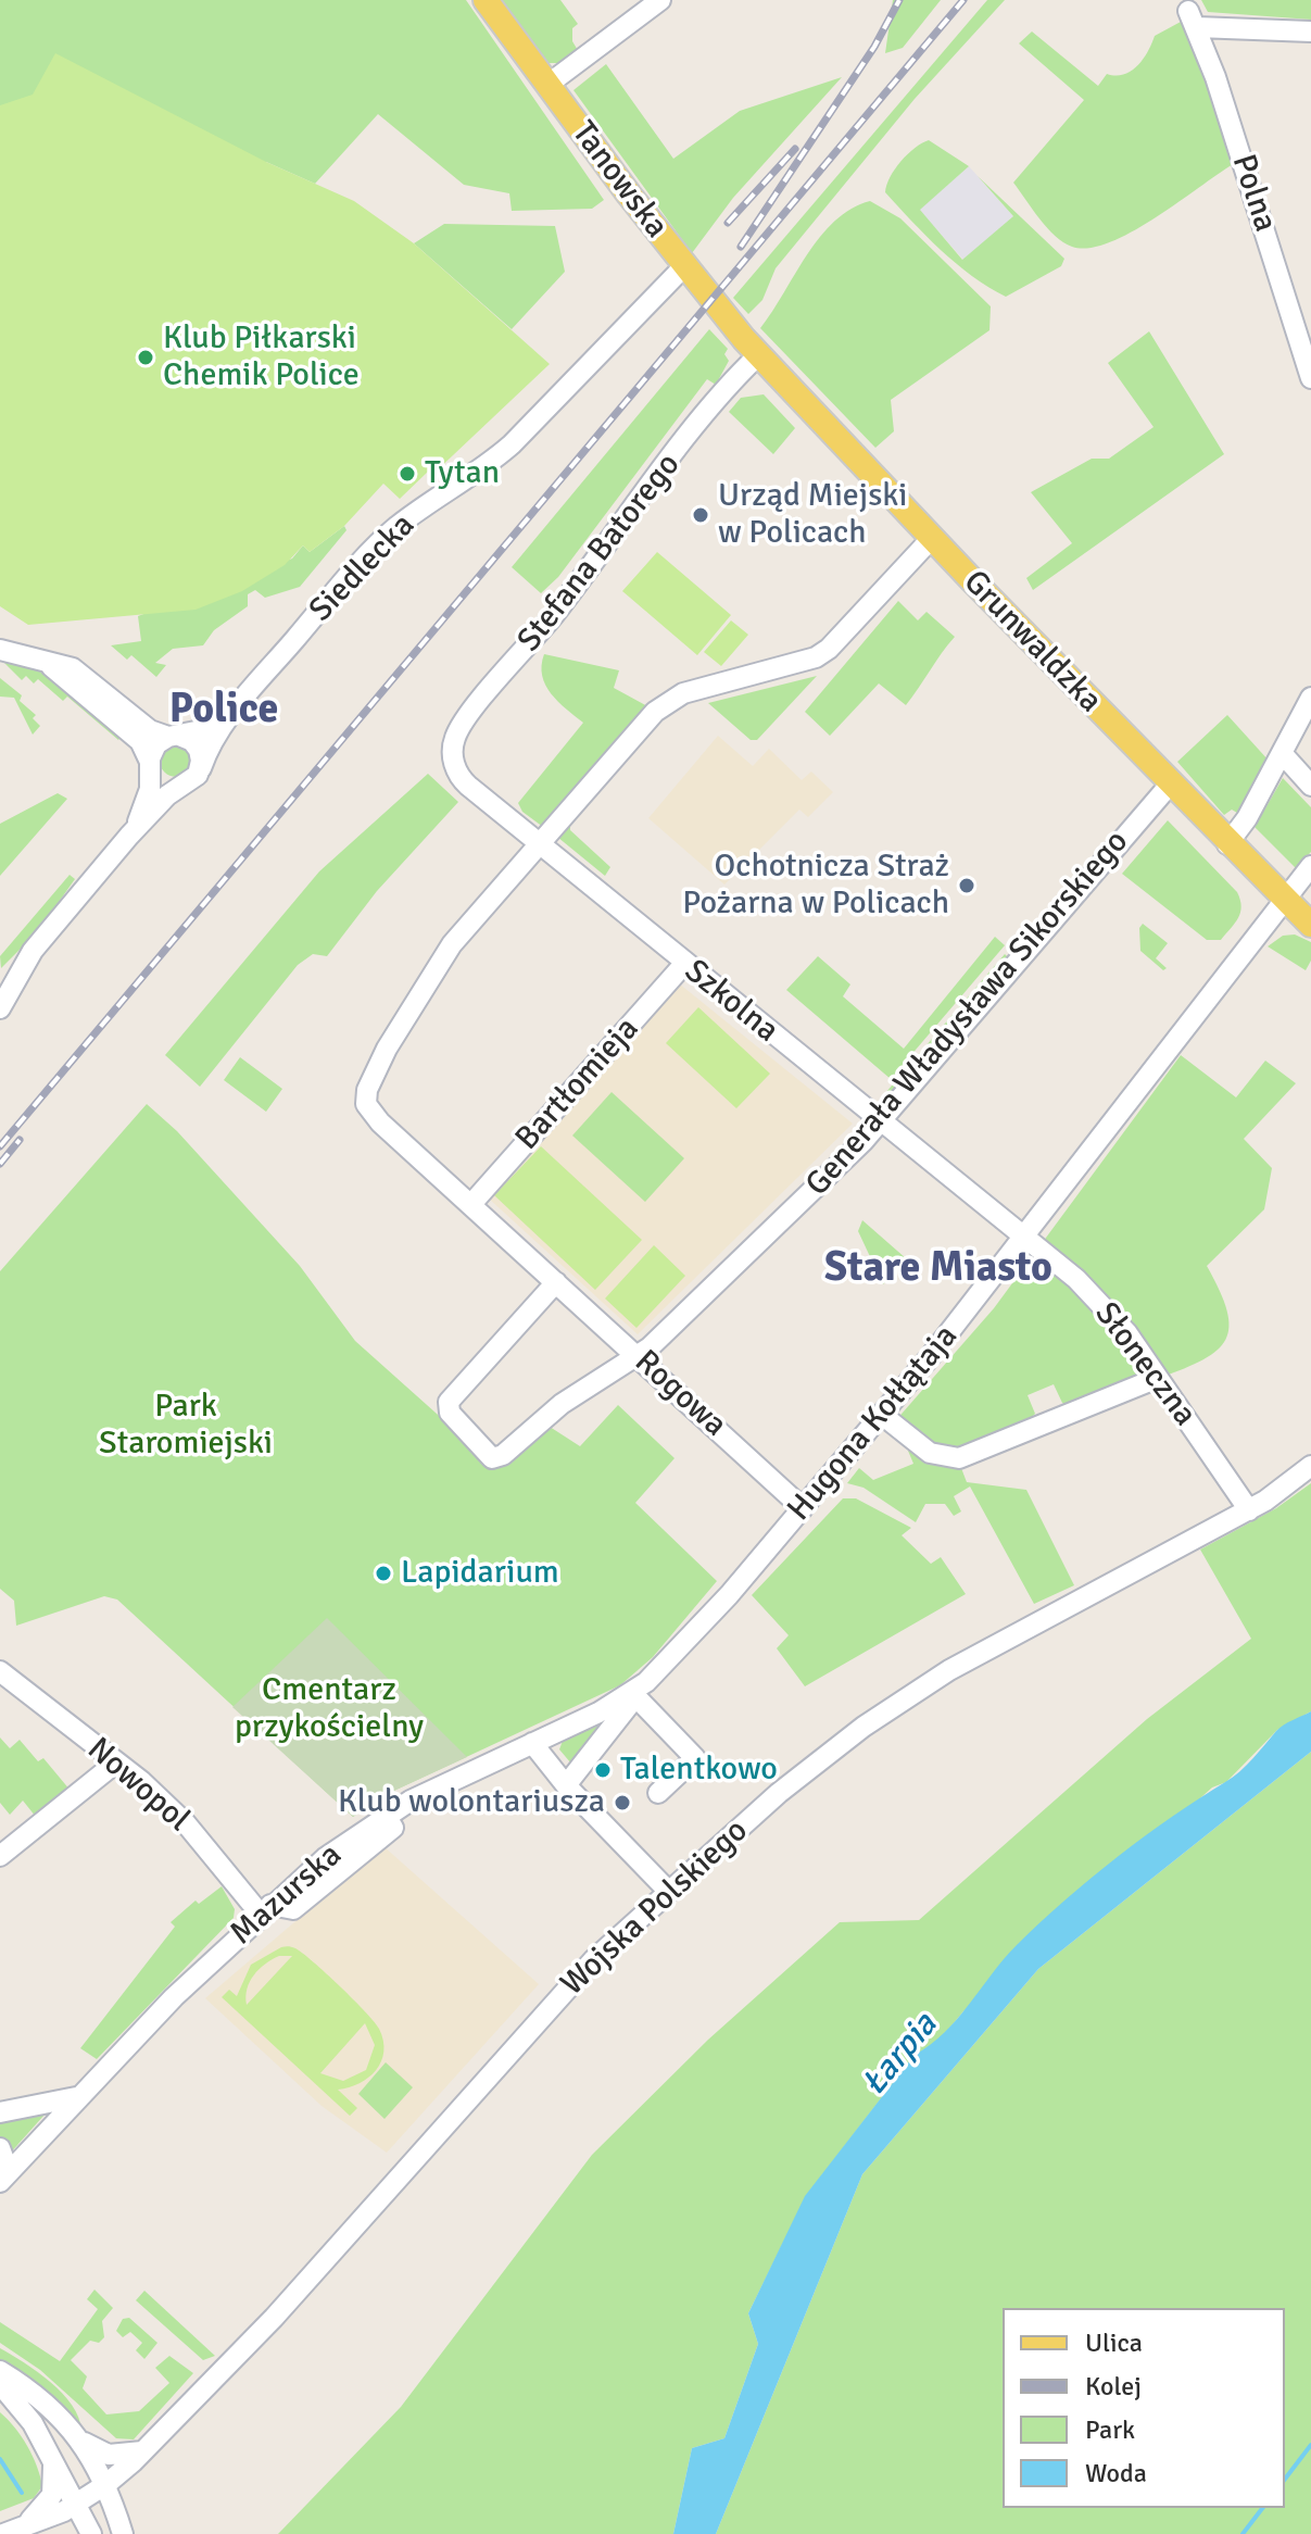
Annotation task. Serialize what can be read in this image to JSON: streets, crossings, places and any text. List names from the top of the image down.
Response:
{
  "streets": {
    "main road": ["Tanowska", "Grunwaldzka"],
    "street": [
      "Polna",
      "Stefana Batorego",
      "Siedlecka",
      "Szkolna",
      "Generała Władysława Sikorskiego",
      "Bartłomieja",
      "Słoneczna",
      "Rogowa",
      "Hugona Kołłątaja",
      "Nowopol",
      "Mazurska",
      "Wojska Polskiego"
    ]
  },
  "crossings": [
    ["Tanowska", "Stefana Batorego"],
    ["Tanowska", "Siedlecka"],
    ["Tanowska", "Grunwaldzka"],
    ["Stefana Batorego", "Grunwaldzka"],
    ["Stefana Batorego", "Szkolna"],
    ["Grunwaldzka", "Generała Władysława Sikorskiego"],
    ["Grunwaldzka", "Hugona Kołłątaja"],
    ["Szkolna", "Generała Władysława Sikorskiego"],
    ["Szkolna", "Bartłomieja"],
    ["Szkolna", "Słoneczna"],
    ["Szkolna", "Rogowa"],
    ["Szkolna", "Hugona Kołłątaja"],
    ["Generała Władysława Sikorskiego", "Rogowa"],
    ["Bartłomieja", "Rogowa"],
    ["Słoneczna", "Hugona Kołłątaja"],
    ["Słoneczna", "Wojska Polskiego"],
    ["Rogowa", "Hugona Kołłątaja"],
    ["Nowopol", "Mazurska"]
  ],
  "districts": ["Police", "Stare Miasto"],
  "water": ["Łarpia"],
  "parks": ["Park Staromiejski", "Cmentarz przykościelny"],
  "places": [
    "Klub Piłkarski Chemik Police",
    "Tytan",
    "Urząd Miejski w Policach",
    "Ochotnicza Straż Pożarna w Policach",
    "Lapidarium",
    "Talentkowo",
    "Klub wolontariusza"
  ],
  "legend": [
    "Ulica",
    "Kolej",
    "Park",
    "Woda"
  ]
}
